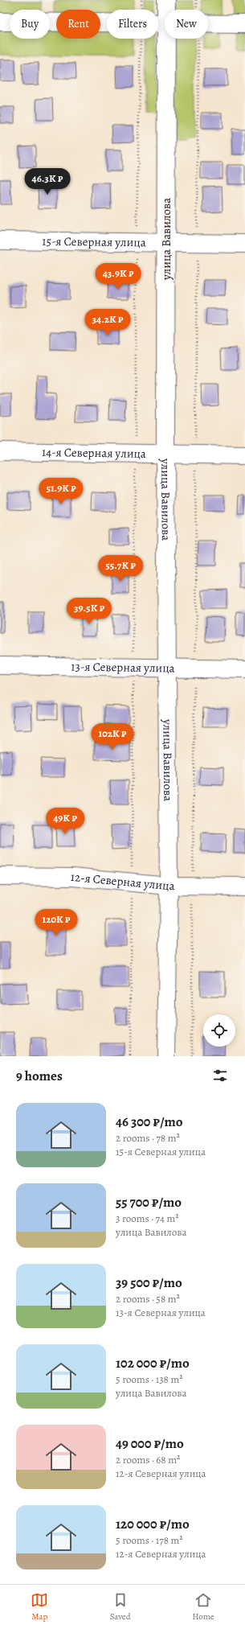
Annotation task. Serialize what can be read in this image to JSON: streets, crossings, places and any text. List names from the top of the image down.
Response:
{
  "streets": {
    "street": [
      "улица Вавилова",
      "15-я Северная улица",
      "14-я Северная улица",
      "13-я Северная улица",
      "12-я Северная улица"
    ]
  },
  "crossings": [
    ["улица Вавилова", "15-я Северная улица"],
    ["улица Вавилова", "14-я Северная улица"],
    ["улица Вавилова", "13-я Северная улица"],
    ["улица Вавилова", "12-я Северная улица"]
  ],
  "page": {
    "chip": [
      "Buy",
      "Rent",
      "Filters",
      "New"
    ],
    "price": [
      "46.3K ₽",
      "43.9K ₽",
      "34.2K ₽",
      "51.9K ₽",
      "55.7K ₽",
      "39.5K ₽",
      "102K ₽",
      "49K ₽",
      "120K ₽"
    ],
    "heading": "9 homes",
    "list": [
      {
        "name": "46 300 ₽/mo",
        "note": "2 rooms · 78 m² · 15-я Северная улица"
      },
      {
        "name": "55 700 ₽/mo",
        "note": "3 rooms · 74 m² · улица Вавилова"
      },
      {
        "name": "39 500 ₽/mo",
        "note": "2 rooms · 58 m² · 13-я Северная улица"
      },
      {
        "name": "102 000 ₽/mo",
        "note": "5 rooms · 138 m² · улица Вавилова"
      },
      {
        "name": "49 000 ₽/mo",
        "note": "2 rooms · 68 m² · 12-я Северная улица"
      },
      {
        "name": "120 000 ₽/mo",
        "note": "5 rooms · 178 m² · 12-я Северная улица"
      }
    ],
    "tabs": ["Map", "Saved", "Home"]
  }
}
